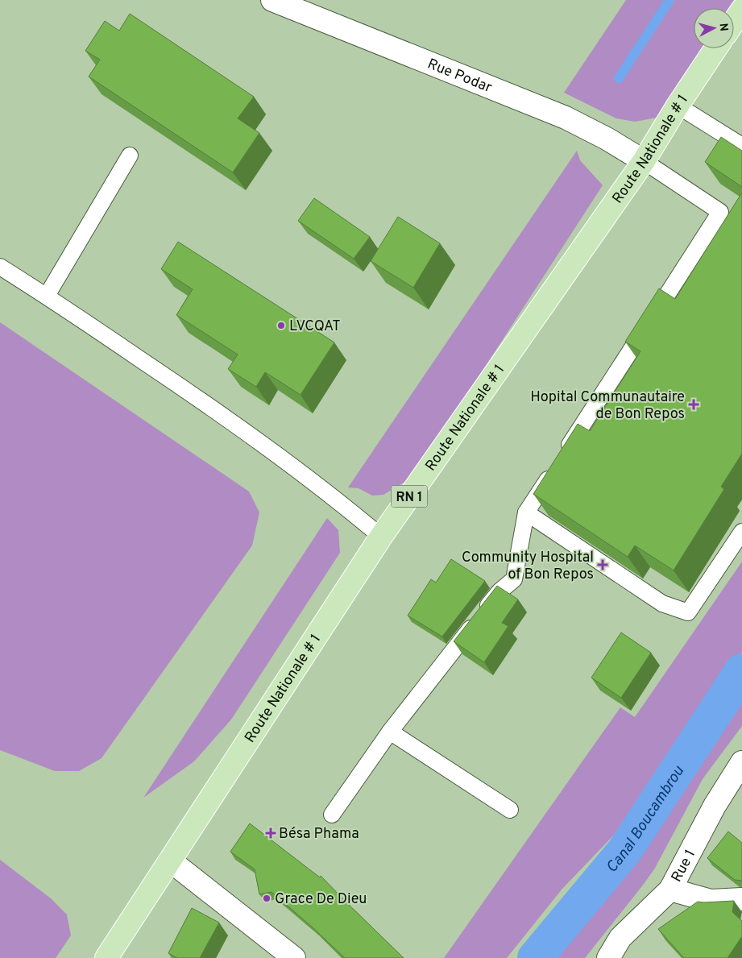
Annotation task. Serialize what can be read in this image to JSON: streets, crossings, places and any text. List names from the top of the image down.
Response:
{
  "streets": {
    "main road": ["Route Nationale # 1", "RN 1"],
    "street": ["Rue Podar", "Rue 1"]
  },
  "crossings": [
    ["Rue Podar", "Route Nationale # 1"]
  ],
  "water": ["Canal Boucambrou"],
  "places": {
    "other": ["LVCQAT", "Grace De Dieu"],
    "health": ["Hopital Communautaire de Bon Repos", "Community Hospital of Bon Repos", "Bésa Phama"]
  },
  "north": "right"
}
